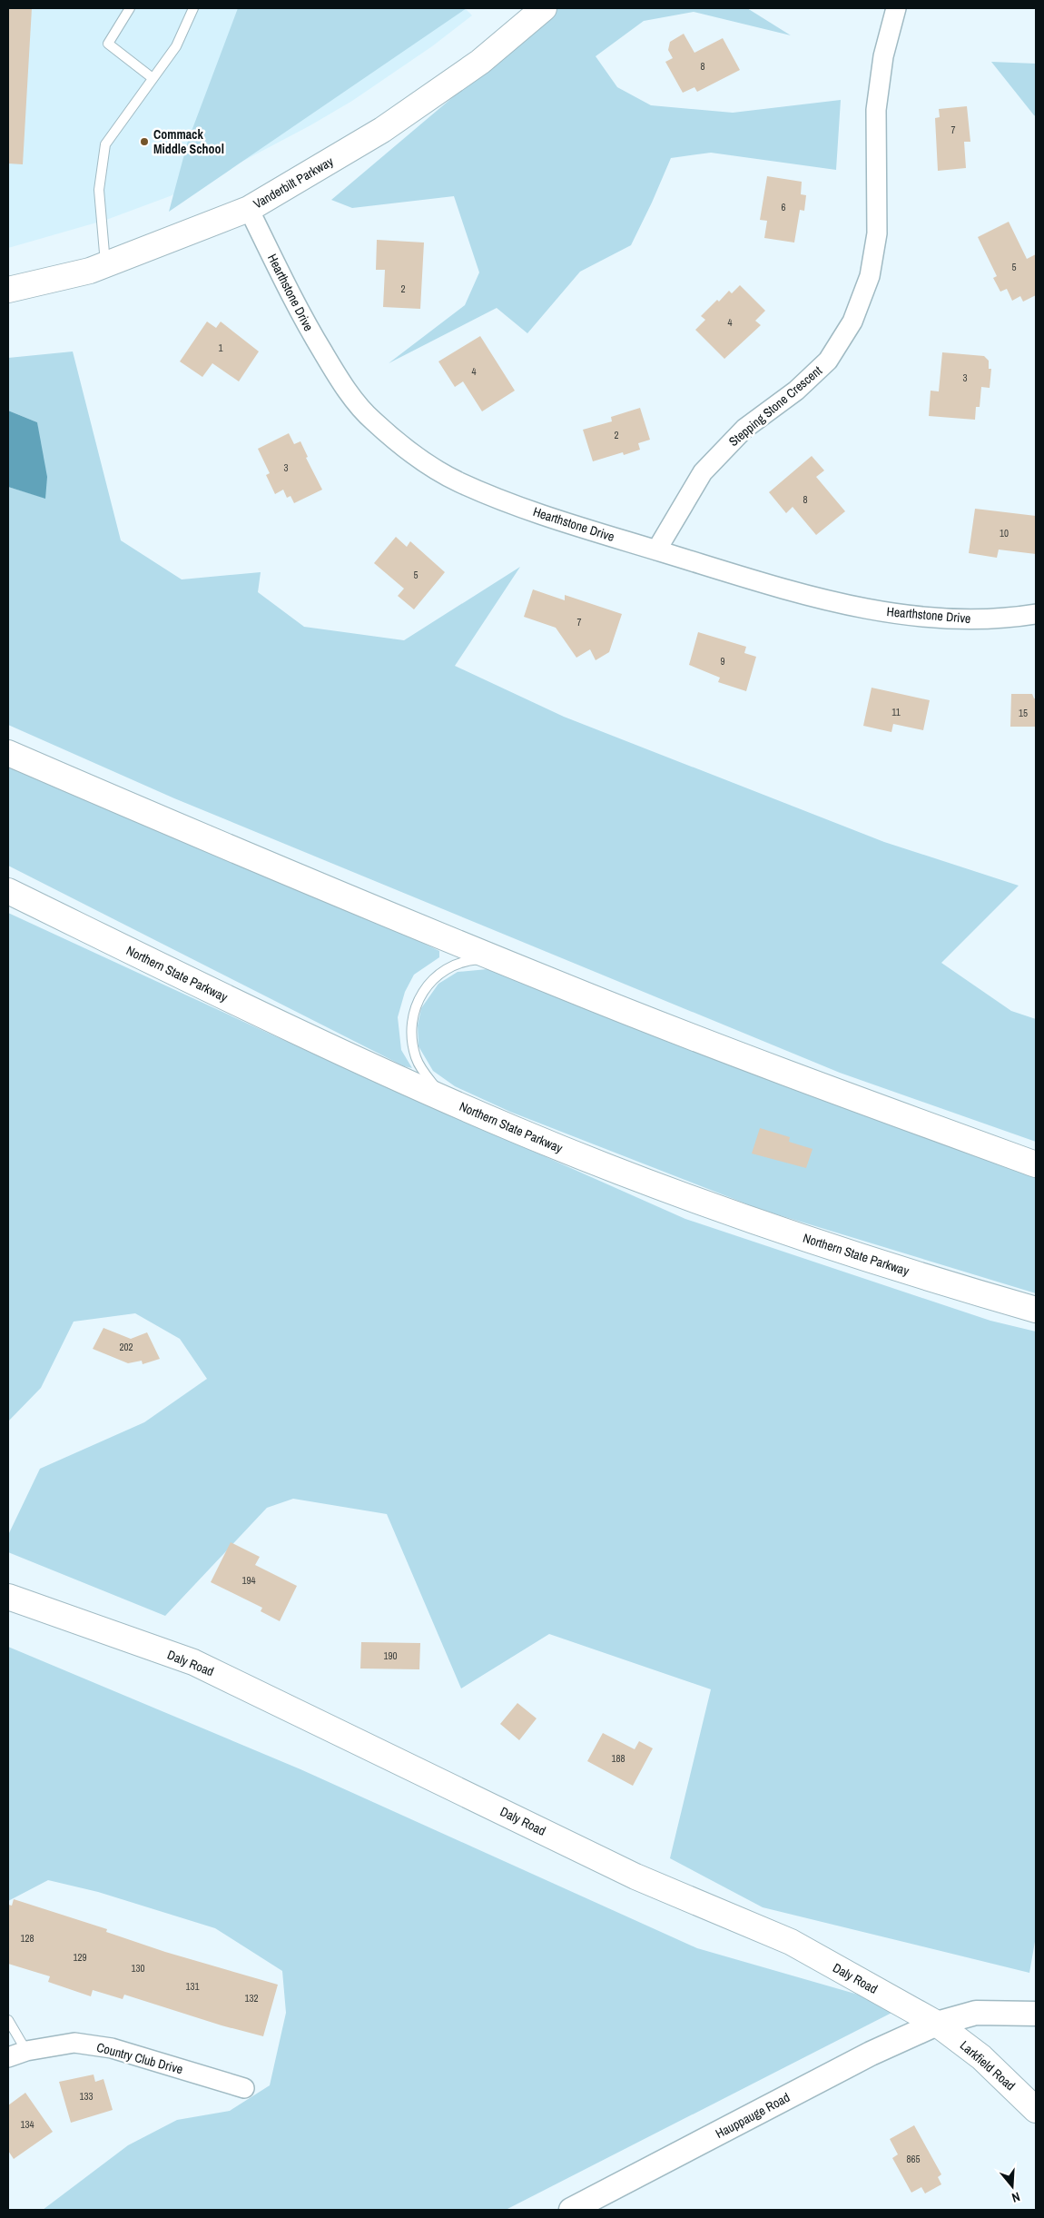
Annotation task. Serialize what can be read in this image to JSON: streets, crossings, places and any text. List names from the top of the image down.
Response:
{
  "streets": {
    "main road": [
      "Vanderbilt Parkway",
      "Northern State Parkway",
      "Daly Road",
      "Larkfield Road"
    ],
    "street": [
      "Hearthstone Drive",
      "Stepping Stone Crescent",
      "Country Club Drive",
      "Hauppauge Road"
    ]
  },
  "crossings": [
    ["Vanderbilt Parkway", "Hearthstone Drive"],
    ["Hearthstone Drive", "Stepping Stone Crescent"],
    ["Daly Road", "Larkfield Road"],
    ["Daly Road", "Hauppauge Road"],
    ["Larkfield Road", "Hauppauge Road"]
  ],
  "places": ["Commack Middle School"],
  "house_numbers": [
    "8",
    "7",
    "6",
    "5",
    "2",
    "4",
    "1",
    "4",
    "3",
    "2",
    "3",
    "8",
    "10",
    "5",
    "7",
    "9",
    "11",
    "15",
    "202",
    "194",
    "190",
    "188",
    "128",
    "129",
    "130",
    "131",
    "132",
    "133",
    "134",
    "865"
  ],
  "north": "bottom"
}
